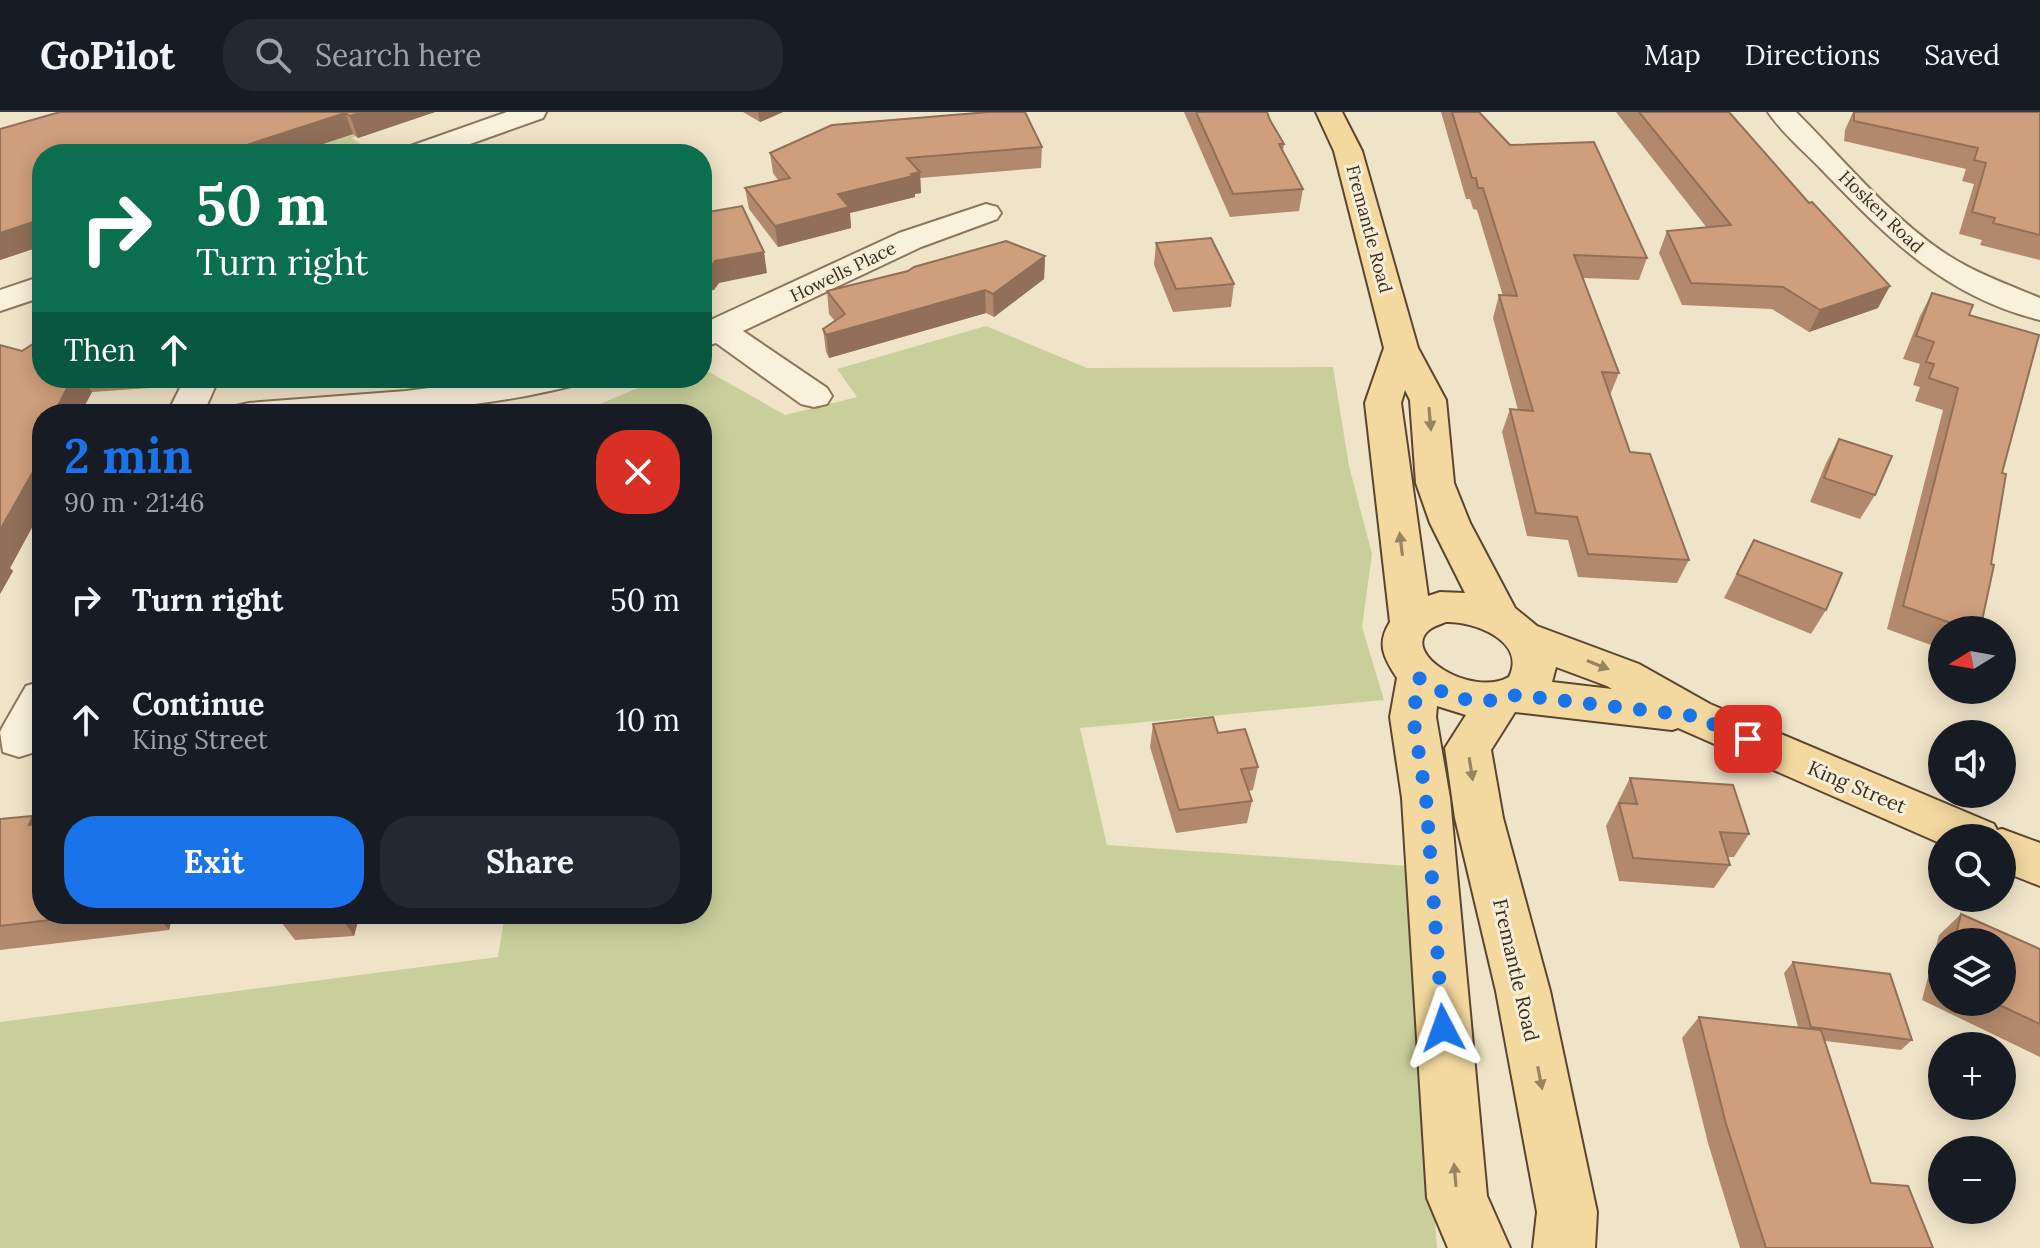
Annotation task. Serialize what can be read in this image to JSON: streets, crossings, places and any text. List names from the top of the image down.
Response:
{
  "streets": {
    "main road": ["Fremantle Road", "King Street"],
    "street": ["Hosken Road", "Howells Place"]
  },
  "crossings": [
    ["Fremantle Road", "King Street"]
  ],
  "north": "left",
  "page": {
    "header": "GoPilot",
    "search": "Search here",
    "nav": ["Map", "Directions", "Saved"],
    "turn": ["50 m", "Turn right"],
    "then": "Then",
    "heading": ["2 min", "90 m · 21:46"],
    "list": [
      {
        "name": "Turn right",
        "value": "50 m"
      },
      {
        "name": "Continue",
        "note": "King Street",
        "value": "10 m"
      }
    ],
    "map_buttons": ["+", "−"],
    "buttons": ["Exit", "Share"]
  }
}
